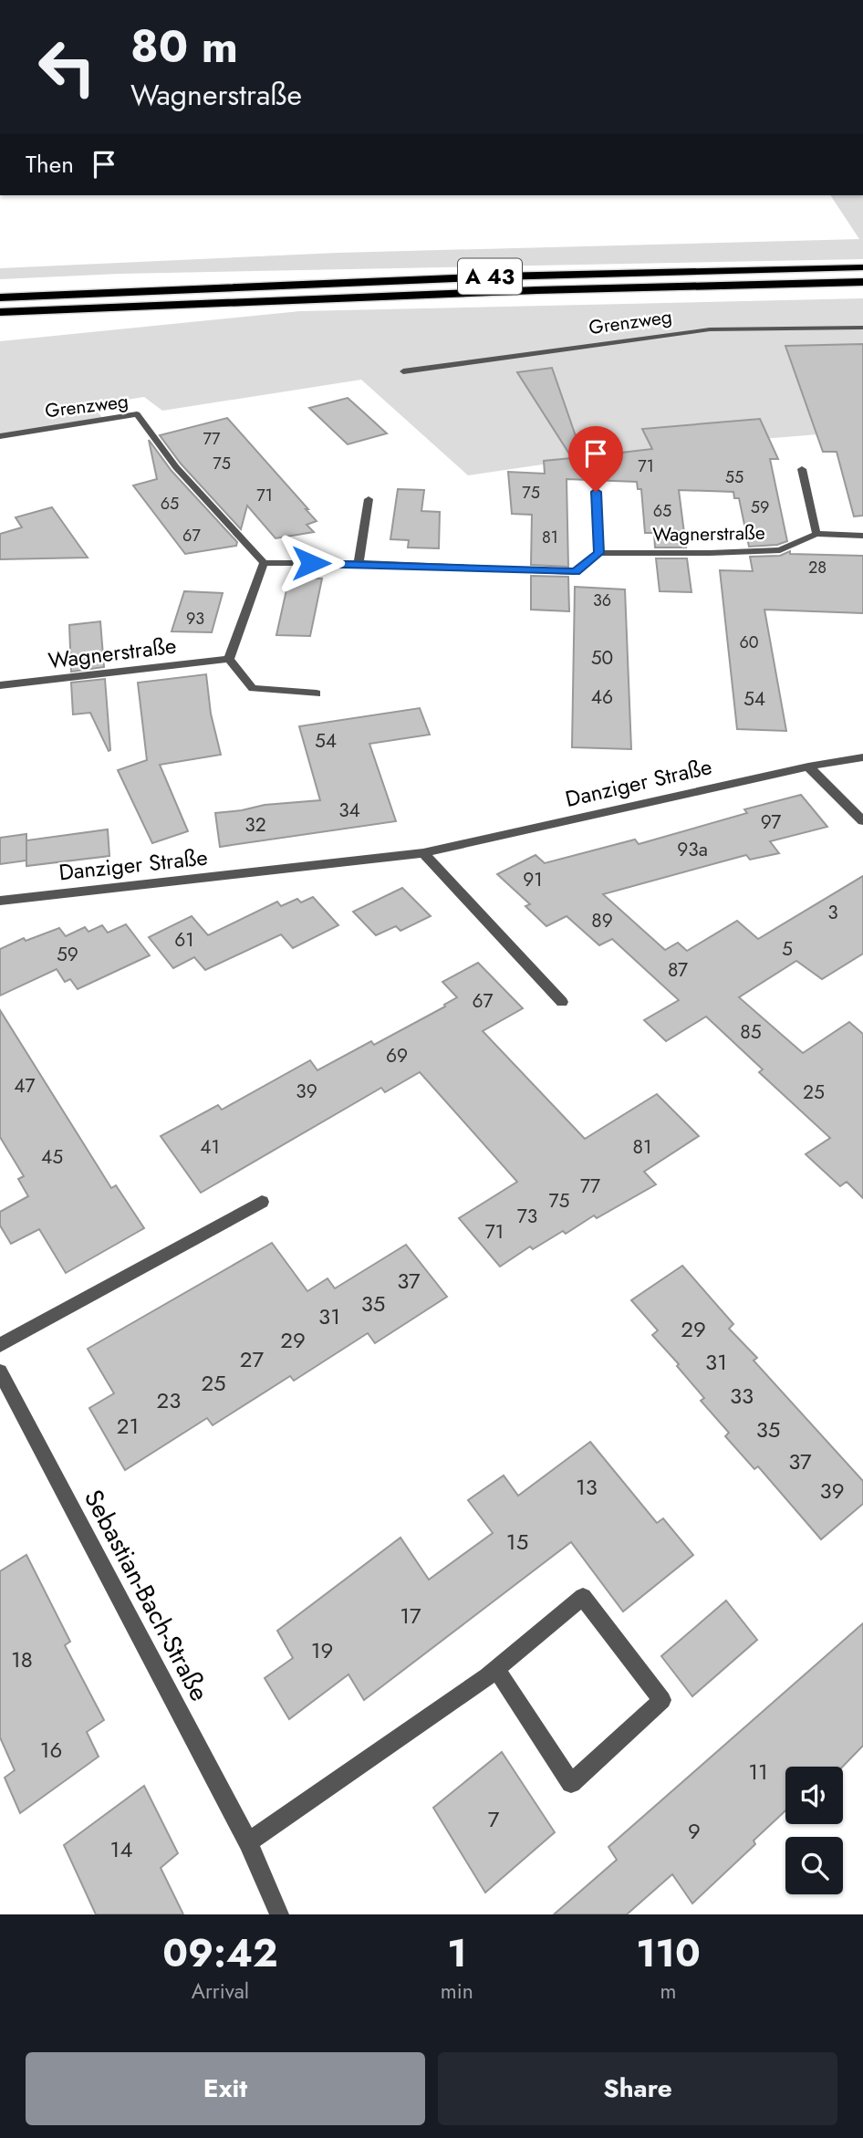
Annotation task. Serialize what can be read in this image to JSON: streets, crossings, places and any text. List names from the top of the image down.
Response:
{
  "streets": {
    "highway": ["A 43"],
    "street": [
      "Grenzweg",
      "Wagnerstraße",
      "Danziger Straße",
      "Sebastian-Bach-Straße"
    ]
  },
  "house_numbers": [
    "77",
    "75",
    "71",
    "55",
    "75",
    "71",
    "65",
    "59",
    "65",
    "67",
    "81",
    "28",
    "36",
    "93",
    "60",
    "50",
    "46",
    "54",
    "54",
    "34",
    "97",
    "32",
    "93a",
    "91",
    "3",
    "89",
    "61",
    "5",
    "59",
    "87",
    "67",
    "85",
    "69",
    "47",
    "39",
    "25",
    "41",
    "81",
    "45",
    "77",
    "75",
    "73",
    "71",
    "37",
    "35",
    "31",
    "29",
    "29",
    "27",
    "31",
    "25",
    "33",
    "23",
    "21",
    "35",
    "37",
    "13",
    "39",
    "15",
    "17",
    "19",
    "18",
    "16",
    "11",
    "7",
    "9",
    "14"
  ],
  "page": {
    "turn": ["80 m", "Wagnerstraße"],
    "then": "Then",
    "eta": [
      "09:42",
      "Arrival",
      "1",
      "min",
      "110",
      "m"
    ],
    "buttons": ["Exit", "Share"]
  }
}
